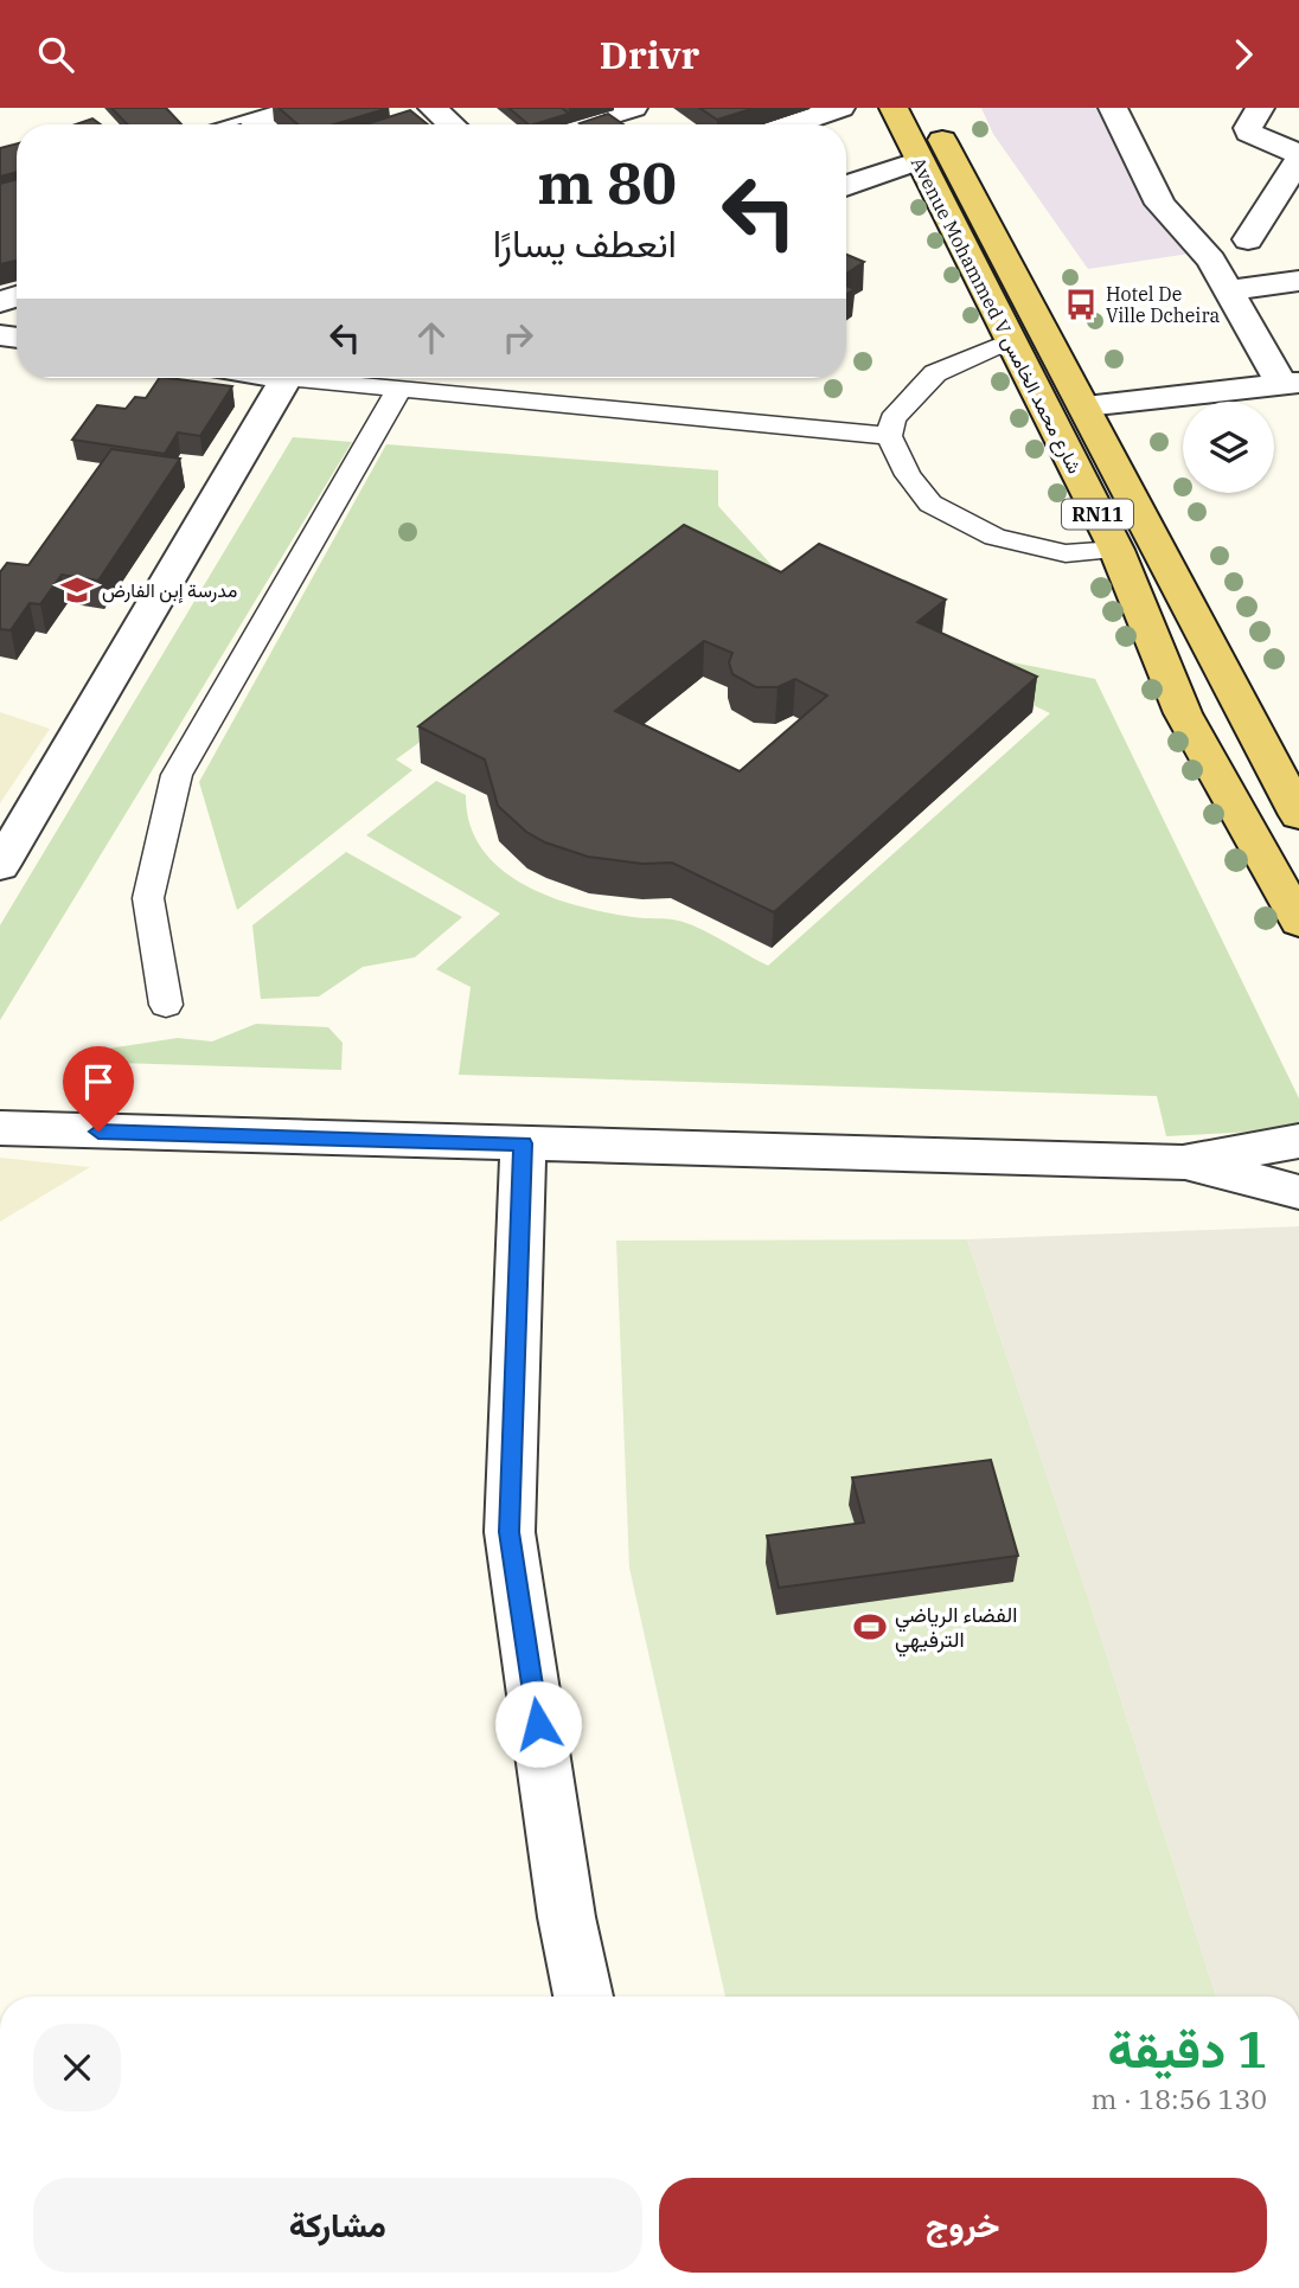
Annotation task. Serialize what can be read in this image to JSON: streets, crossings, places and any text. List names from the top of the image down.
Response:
{
  "streets": {
    "main road": ["Avenue Mohammed V شارع محمد الخامس", "RN11"]
  },
  "places": {
    "bus stop": ["Hotel De Ville Dcheira"],
    "school or university": ["مدرسة إبن الفارض"],
    "sports": ["الفضاء الرياضي الترفيهي"]
  },
  "page": {
    "header": "Drivr",
    "turn": ["80 m", "انعطف يسارًا"],
    "heading": ["1 دقيقة", "130 m · 18:56"],
    "buttons": ["خروج", "مشاركة"]
  }
}
